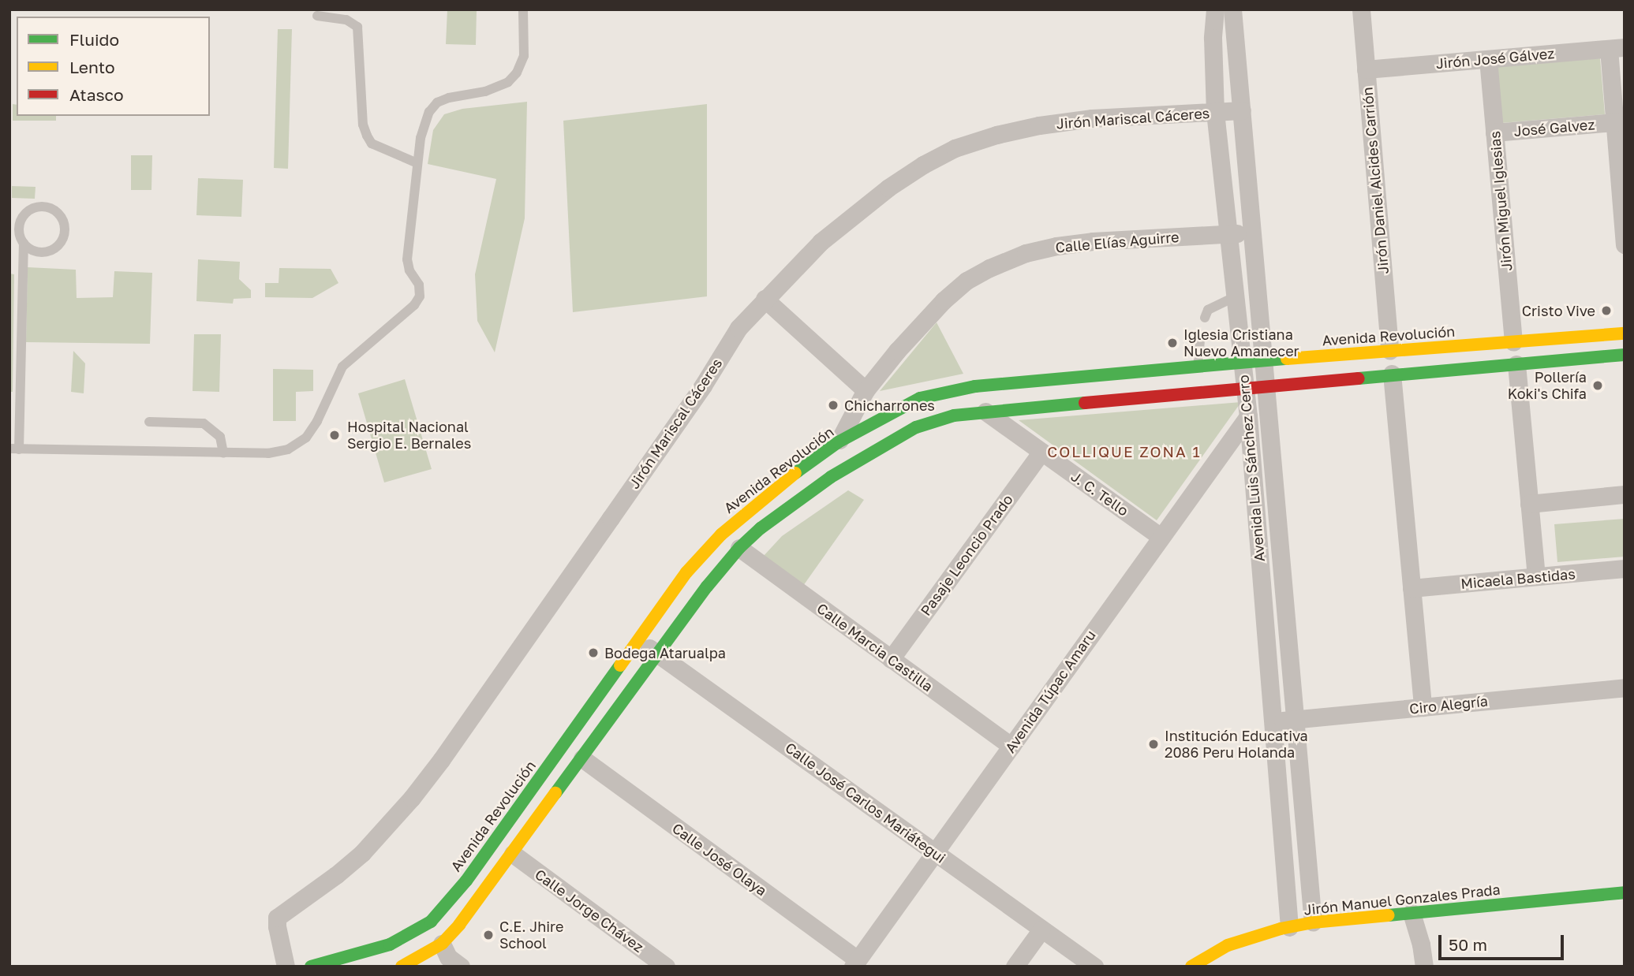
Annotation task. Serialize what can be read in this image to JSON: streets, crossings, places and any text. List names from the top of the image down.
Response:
{
  "streets": {
    "main road": ["Avenida Revolución", "Jirón Manuel Gonzales Prada"],
    "street": [
      "Jirón José Gálvez",
      "Jirón Mariscal Cáceres",
      "José Galvez",
      "Jirón Daniel Alcides Carrión",
      "Jirón Miguel Iglesias",
      "Calle Elías Aguirre",
      "Avenida Luis Sánchez Cerro",
      "J. C. Tello",
      "Pasaje Leoncio Prado",
      "Micaela Bastidas",
      "Calle Marcia Castilla",
      "Avenida Túpac Amaru",
      "Ciro Alegría",
      "Calle José Carlos Mariátegui",
      "Calle José Olaya",
      "Calle Jorge Chávez"
    ]
  },
  "crossings": [
    ["Jirón José Gálvez", "Jirón Daniel Alcides Carrión"],
    ["Jirón José Gálvez", "Jirón Miguel Iglesias"],
    ["Jirón Mariscal Cáceres", "Avenida Luis Sánchez Cerro"],
    ["José Galvez", "Jirón Miguel Iglesias"],
    ["Jirón Daniel Alcides Carrión", "Avenida Revolución"],
    ["Jirón Miguel Iglesias", "Avenida Revolución"],
    ["Calle Elías Aguirre", "Avenida Revolución"],
    ["Calle Elías Aguirre", "Avenida Luis Sánchez Cerro"],
    ["Avenida Revolución", "Avenida Luis Sánchez Cerro"],
    ["Avenida Revolución", "Calle José Carlos Mariátegui"],
    ["Avenida Luis Sánchez Cerro", "Avenida Túpac Amaru"],
    ["Avenida Luis Sánchez Cerro", "Ciro Alegría"],
    ["Avenida Luis Sánchez Cerro", "Jirón Manuel Gonzales Prada"],
    ["J. C. Tello", "Pasaje Leoncio Prado"],
    ["J. C. Tello", "Avenida Túpac Amaru"],
    ["Pasaje Leoncio Prado", "Calle Marcia Castilla"],
    ["Calle Marcia Castilla", "Avenida Túpac Amaru"],
    ["Avenida Túpac Amaru", "Calle José Carlos Mariátegui"],
    ["Avenida Túpac Amaru", "Calle José Olaya"]
  ],
  "districts": ["COLLIQUE ZONA 1"],
  "places": [
    "Cristo Vive",
    "Iglesia Cristiana Nuevo Amanecer",
    "Pollería Koki's Chifa",
    "Chicharrones",
    "Hospital Nacional Sergio E. Bernales",
    "Bodega Atarualpa",
    "Institución Educativa 2086 Peru Holanda",
    "C.E. Jhire School"
  ],
  "legend": ["Fluido", "Lento", "Atasco"],
  "scale_bar": "50 m"
}
